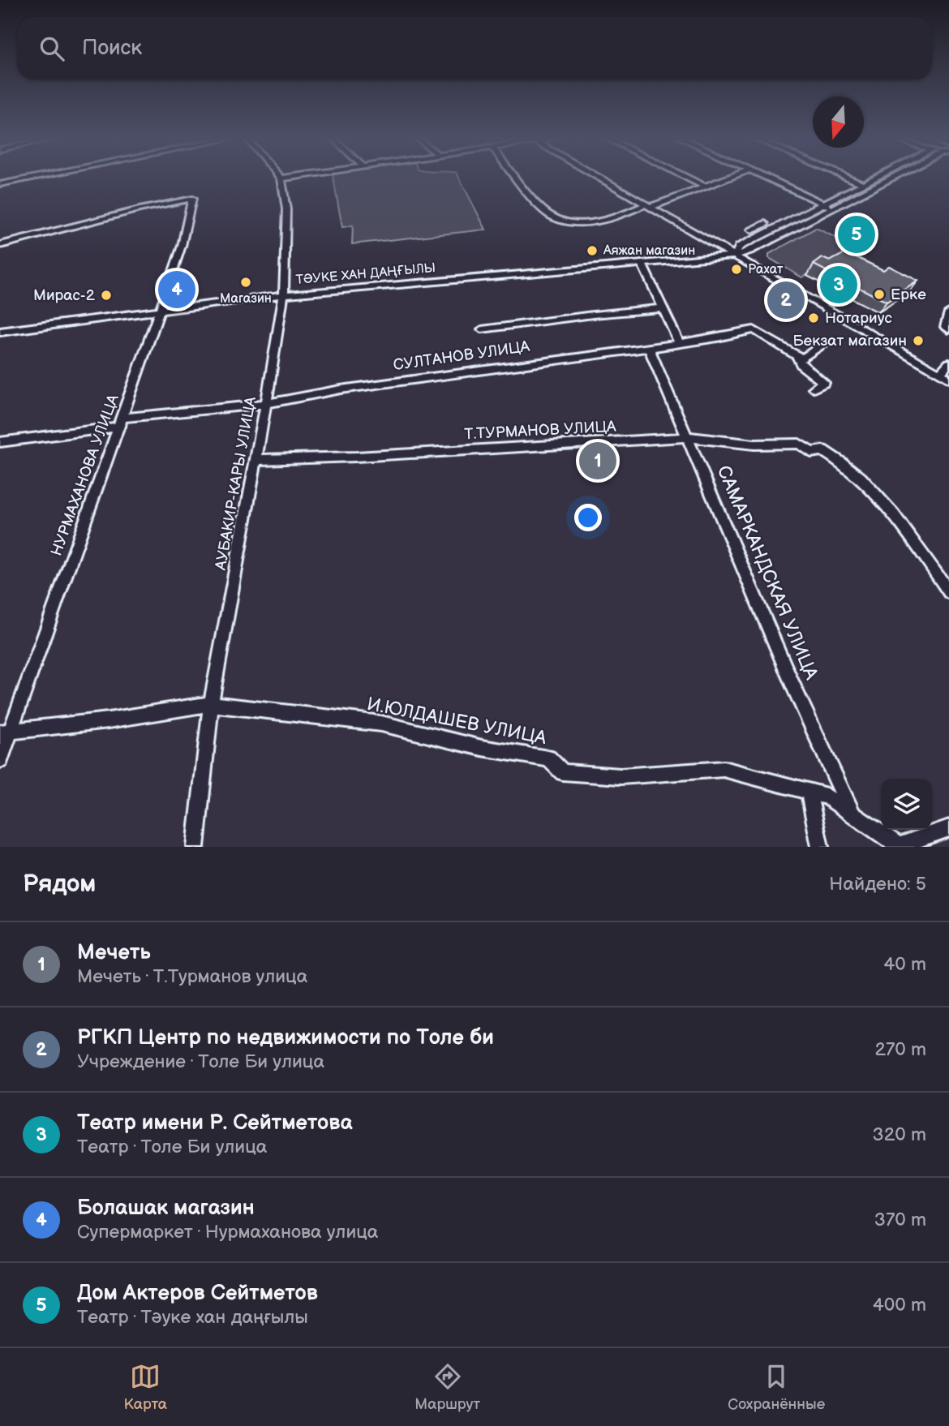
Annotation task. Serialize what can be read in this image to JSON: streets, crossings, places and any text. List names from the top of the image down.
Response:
{
  "streets": {
    "street": [
      "ТӘУКЕ ХАН ДАҢҒЫЛЫ",
      "СУЛТАНОВ УЛИЦА",
      "Т.ТУРМАНОВ УЛИЦА",
      "НУРМАХАНОВА УЛИЦА",
      "АУБАКИР-КАРЫ УЛИЦА",
      "САМАРКАНДСКАЯ УЛИЦА",
      "И.ЮЛДАШЕВ УЛИЦА"
    ]
  },
  "crossings": [
    ["ТӘУКЕ ХАН ДАҢҒЫЛЫ", "НУРМАХАНОВА УЛИЦА"],
    ["ТӘУКЕ ХАН ДАҢҒЫЛЫ", "АУБАКИР-КАРЫ УЛИЦА"],
    ["СУЛТАНОВ УЛИЦА", "НУРМАХАНОВА УЛИЦА"],
    ["СУЛТАНОВ УЛИЦА", "АУБАКИР-КАРЫ УЛИЦА"],
    ["СУЛТАНОВ УЛИЦА", "САМАРКАНДСКАЯ УЛИЦА"],
    ["Т.ТУРМАНОВ УЛИЦА", "АУБАКИР-КАРЫ УЛИЦА"],
    ["Т.ТУРМАНОВ УЛИЦА", "САМАРКАНДСКАЯ УЛИЦА"],
    ["НУРМАХАНОВА УЛИЦА", "И.ЮЛДАШЕВ УЛИЦА"],
    ["АУБАКИР-КАРЫ УЛИЦА", "И.ЮЛДАШЕВ УЛИЦА"],
    ["САМАРКАНДСКАЯ УЛИЦА", "И.ЮЛДАШЕВ УЛИЦА"]
  ],
  "places": [
    "Аяжан магазин",
    "Рахат",
    "Магазин",
    "Ерке",
    "Мирас-2",
    "Нотариус",
    "Бекзат магазин"
  ],
  "north": "bottom",
  "page": {
    "search": "Поиск",
    "pins": [
      "5",
      "3",
      "4",
      "2",
      "1"
    ],
    "heading": ["Рядом", "Найдено: 5"],
    "list": [
      {
        "mark": "1",
        "name": "Мечеть",
        "note": "Мечеть · Т.Турманов улица",
        "value": "40 m"
      },
      {
        "mark": "2",
        "name": "РГКП Центр по недвижимости по Толе би",
        "note": "Учреждение · Толе Би улица",
        "value": "270 m"
      },
      {
        "mark": "3",
        "name": "Театр имени Р. Сейтметова",
        "note": "Театр · Толе Би улица",
        "value": "320 m"
      },
      {
        "mark": "4",
        "name": "Болашак магазин",
        "note": "Супермаркет · Нурмаханова улица",
        "value": "370 m"
      },
      {
        "mark": "5",
        "name": "Дом Актеров Сейтметов",
        "note": "Театр · Тәуке хан даңғылы",
        "value": "400 m"
      }
    ],
    "nav": ["Карта", "Маршрут", "Сохранённые"]
  }
}
